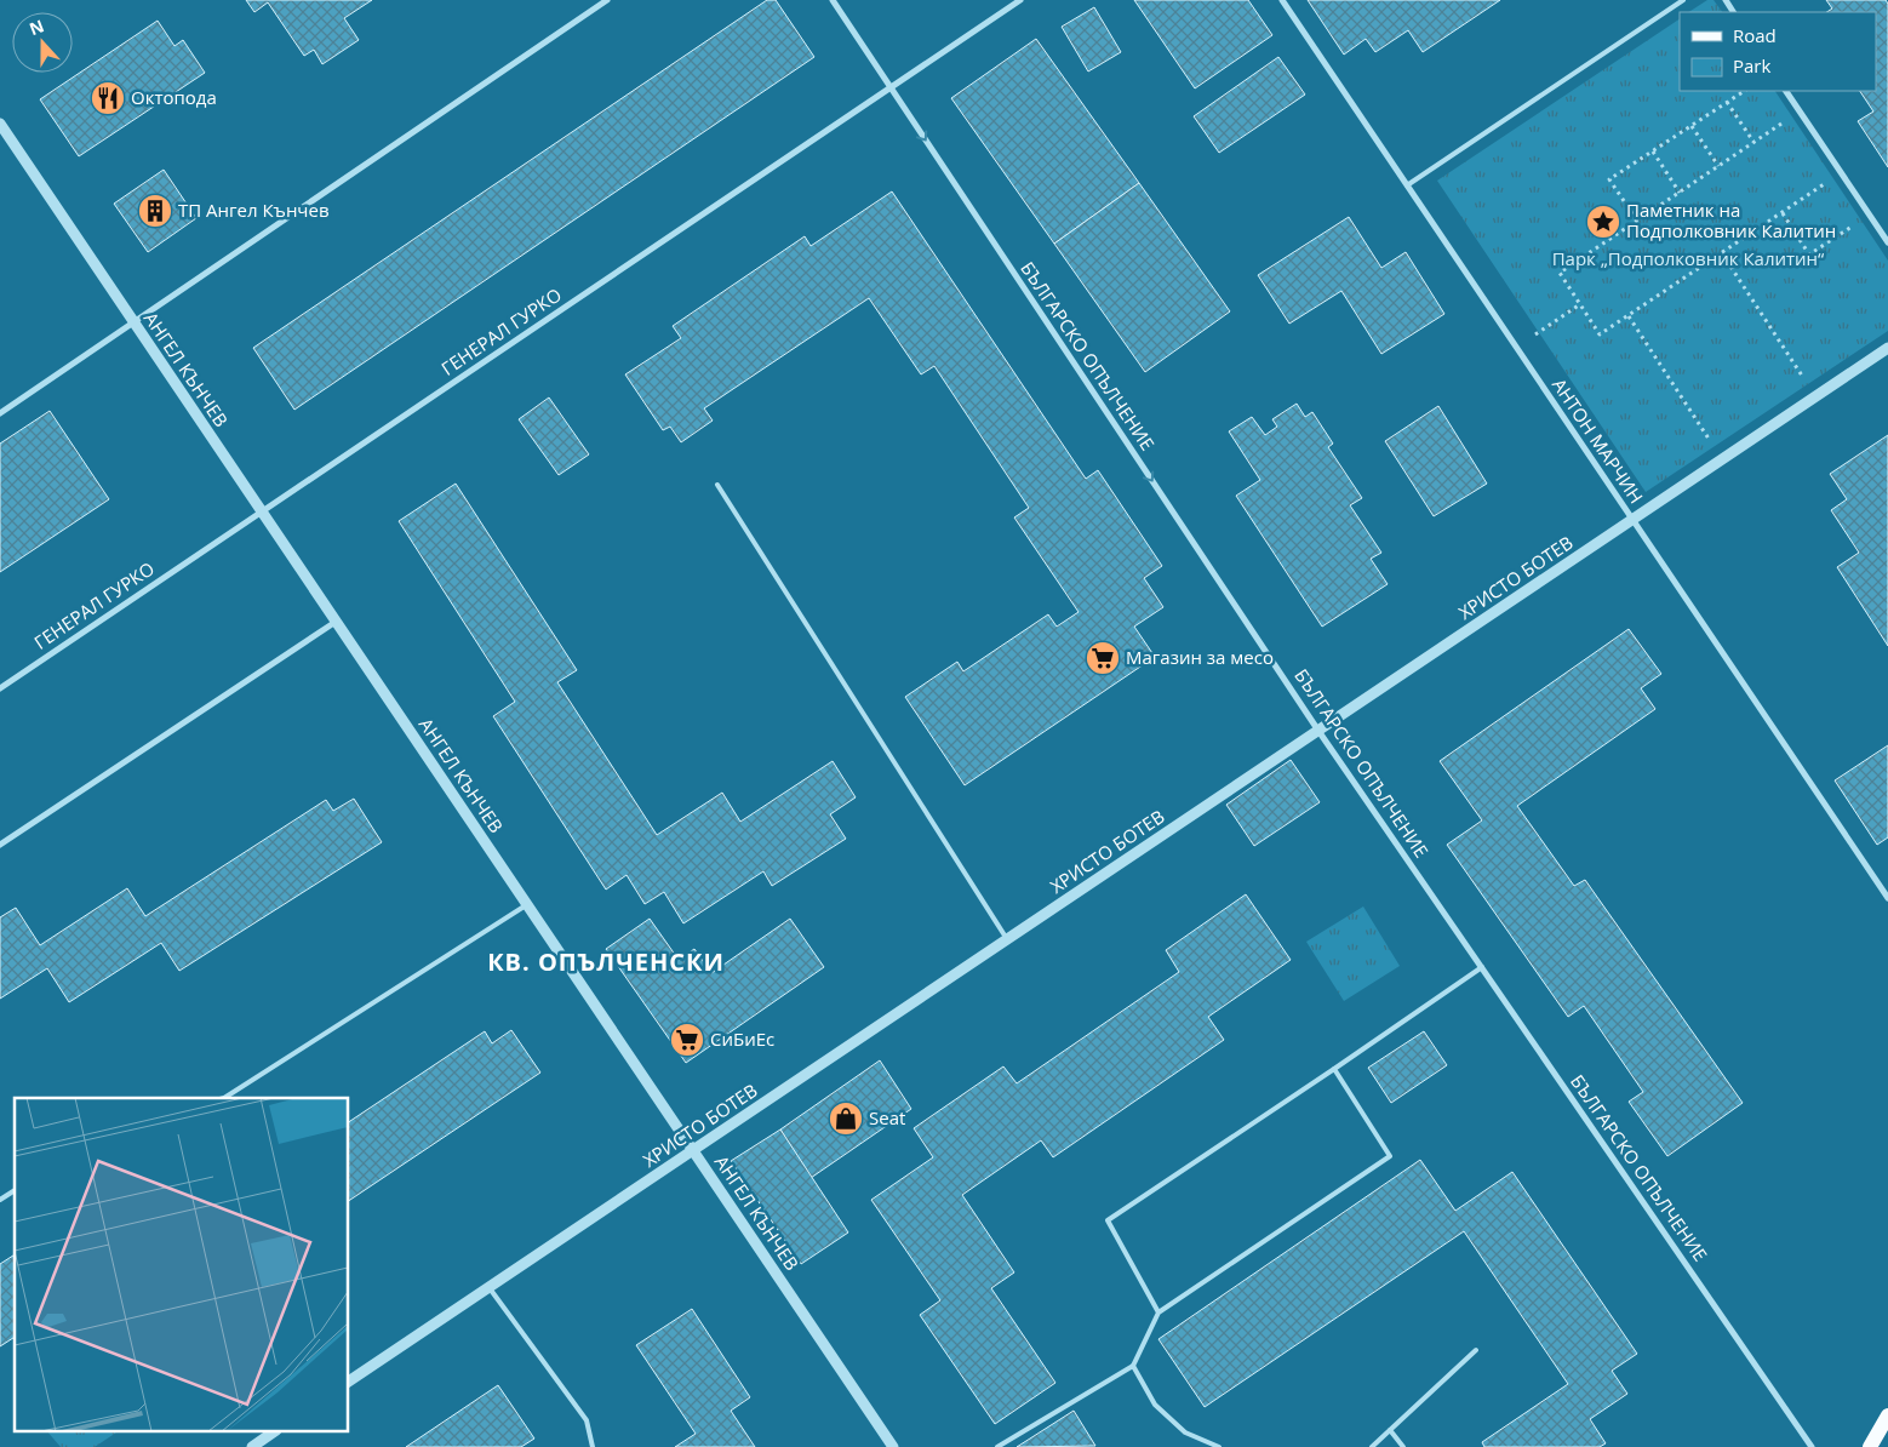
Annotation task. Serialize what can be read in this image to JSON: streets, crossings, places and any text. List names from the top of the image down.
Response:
{
  "streets": {
    "street": [
      "ГЕНЕРАЛ ГУРКО",
      "БЪЛГАРСКО ОПЪЛЧЕНИЕ",
      "АНГЕЛ КЪНЧЕВ",
      "АНТОН МАРЧИН",
      "ХРИСТО БОТЕВ"
    ]
  },
  "crossings": [
    ["ГЕНЕРАЛ ГУРКО", "БЪЛГАРСКО ОПЪЛЧЕНИЕ"],
    ["ГЕНЕРАЛ ГУРКО", "АНГЕЛ КЪНЧЕВ"],
    ["БЪЛГАРСКО ОПЪЛЧЕНИЕ", "ХРИСТО БОТЕВ"],
    ["АНГЕЛ КЪНЧЕВ", "ХРИСТО БОТЕВ"],
    ["АНТОН МАРЧИН", "ХРИСТО БОТЕВ"]
  ],
  "one_way": ["БЪЛГАРСКО ОПЪЛЧЕНИЕ"],
  "districts": ["КВ. ОПЪЛЧЕНСКИ"],
  "parks": ["Парк „Подполковник Калитин“"],
  "places": {
    "restaurant": ["Октопода"],
    "building": ["ТП Ангел Кънчев"],
    "place": ["Паметник на Подполковник Калитин"],
    "supermarket": ["Магазин за месо", "СиБиЕс"],
    "shop": ["Seat"]
  },
  "legend": ["Road", "Park"],
  "north": "top"
}
